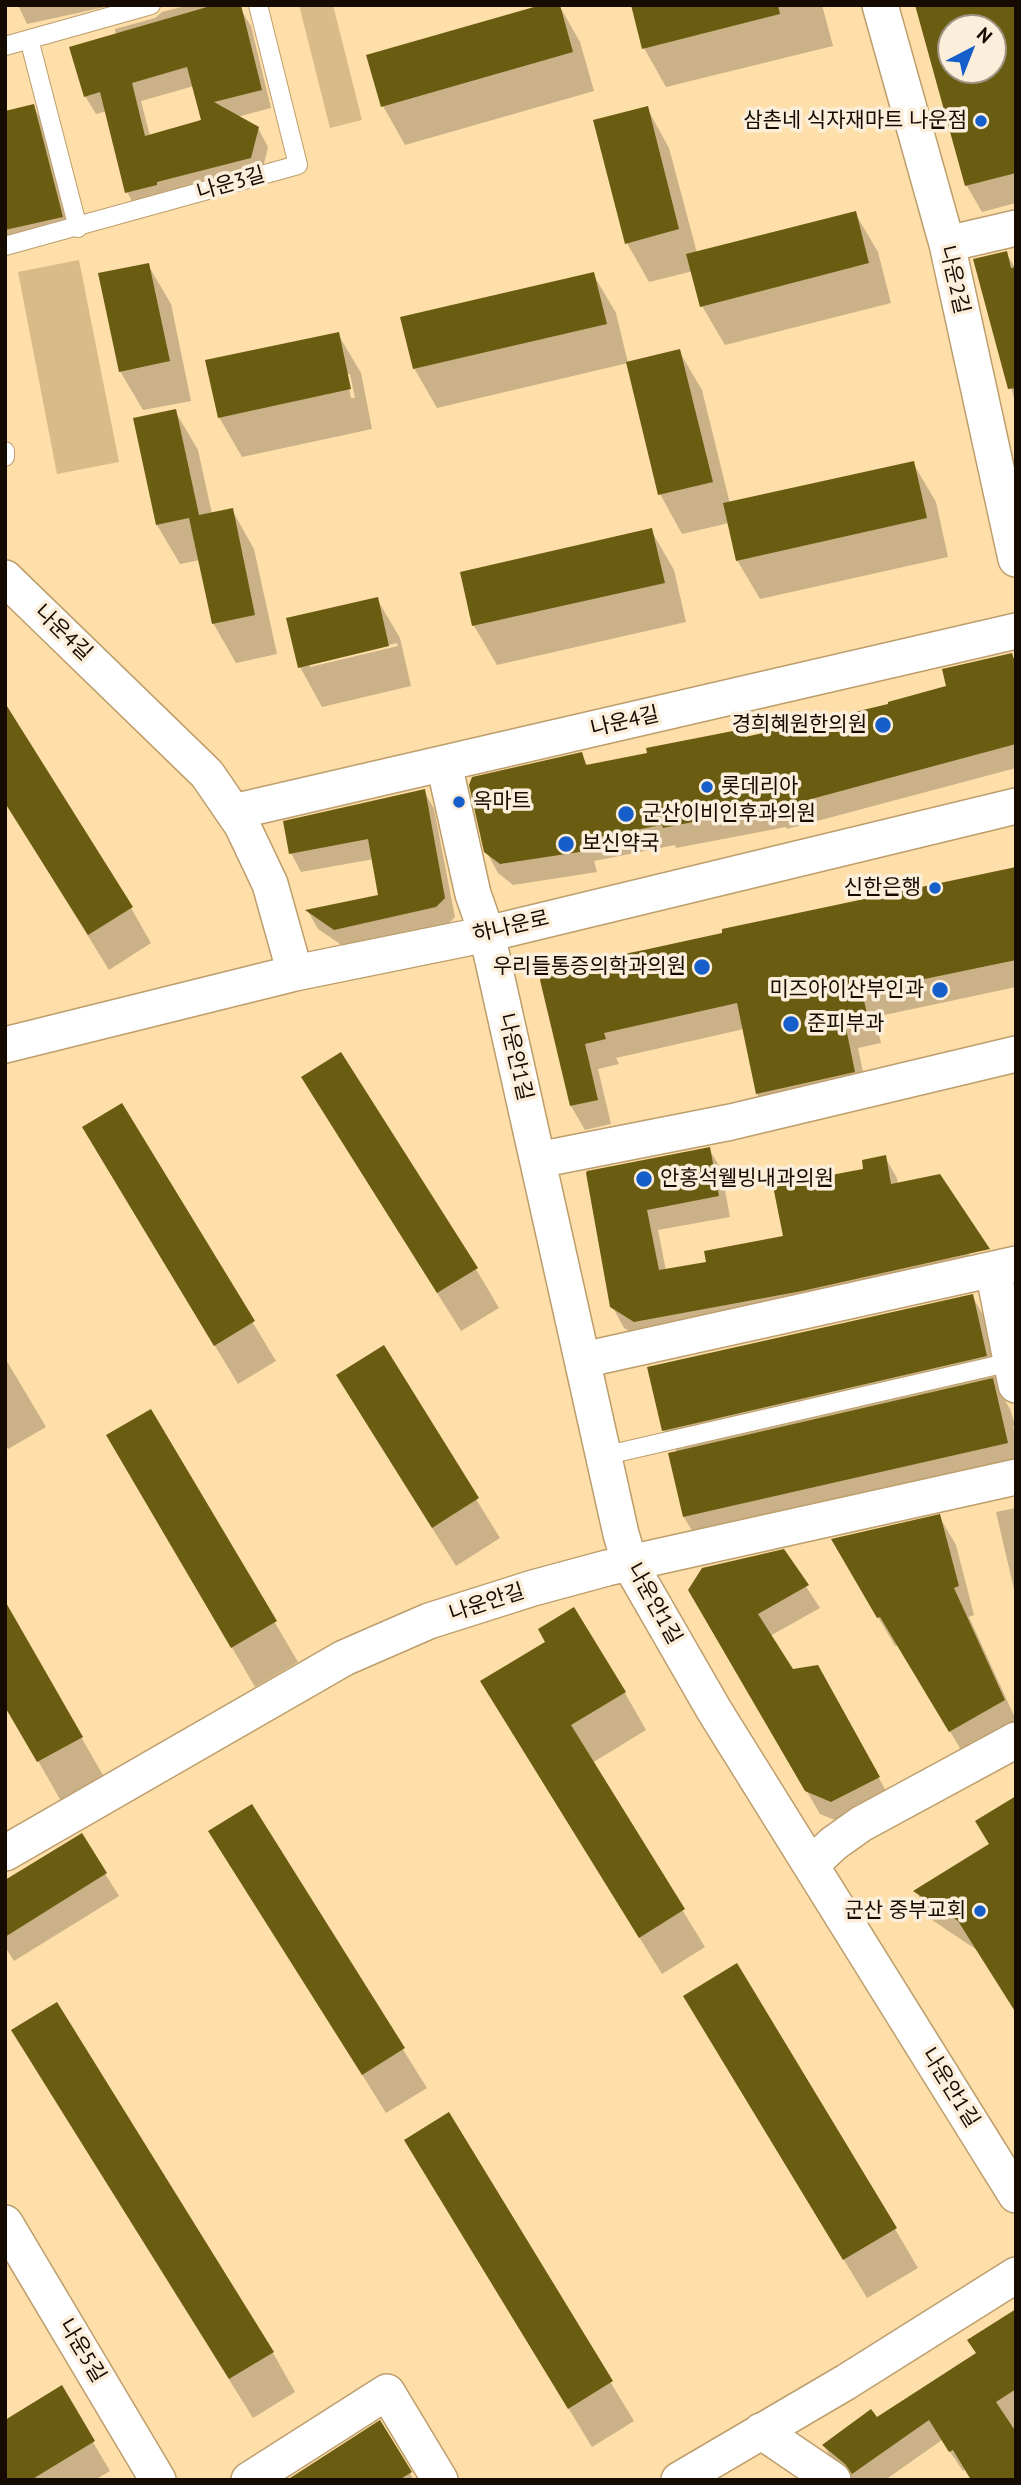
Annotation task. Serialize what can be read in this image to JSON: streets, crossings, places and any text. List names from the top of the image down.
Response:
{
  "streets": {
    "street": [
      "나운2길",
      "나운4길",
      "하나운로",
      "나운안1길",
      "나운안길",
      "나운5길"
    ],
    "lane": ["나운3길"]
  },
  "crossings": [
    ["나운4길", "하나운로"],
    ["나운4길", "나운안1길"],
    ["하나운로", "나운안1길"],
    ["나운안1길", "나운안길"]
  ],
  "places": [
    "삼촌네 식자재마트 나운점",
    "경희혜원한의원",
    "롯데리아",
    "옥마트",
    "군산이비인후과의원",
    "보신약국",
    "신한은행",
    "우리들통증의학과의원",
    "미즈아이산부인과",
    "준피부과",
    "안홍석웰빙내과의원",
    "군산 중부교회"
  ],
  "north": "top right"
}
